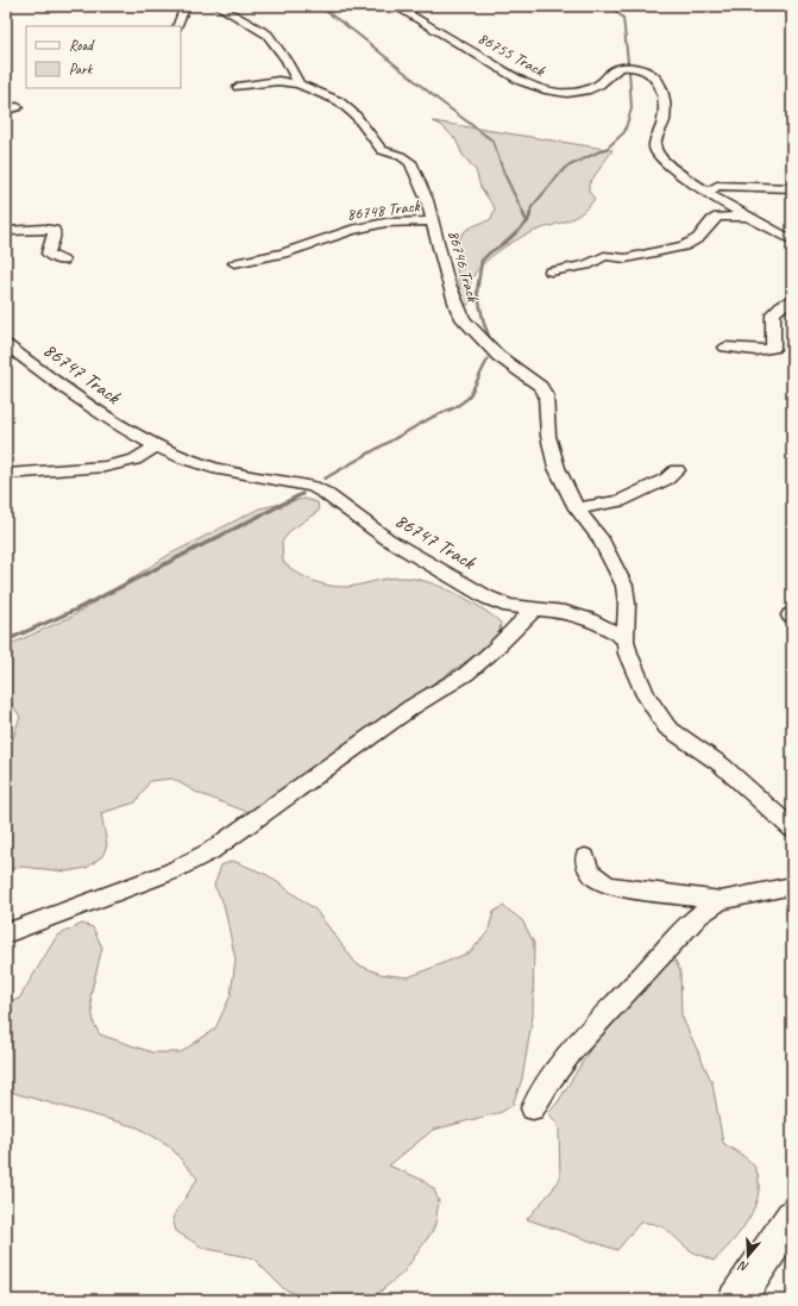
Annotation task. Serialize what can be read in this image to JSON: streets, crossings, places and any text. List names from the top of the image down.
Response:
{
  "streets": {
    "street": [
      "86755 Track",
      "86748 Track",
      "86746 Track",
      "86747 Track"
    ]
  },
  "crossings": [
    ["86748 Track", "86746 Track"],
    ["86746 Track", "86747 Track"]
  ],
  "legend": ["Road", "Park"],
  "north": "bottom"
}
